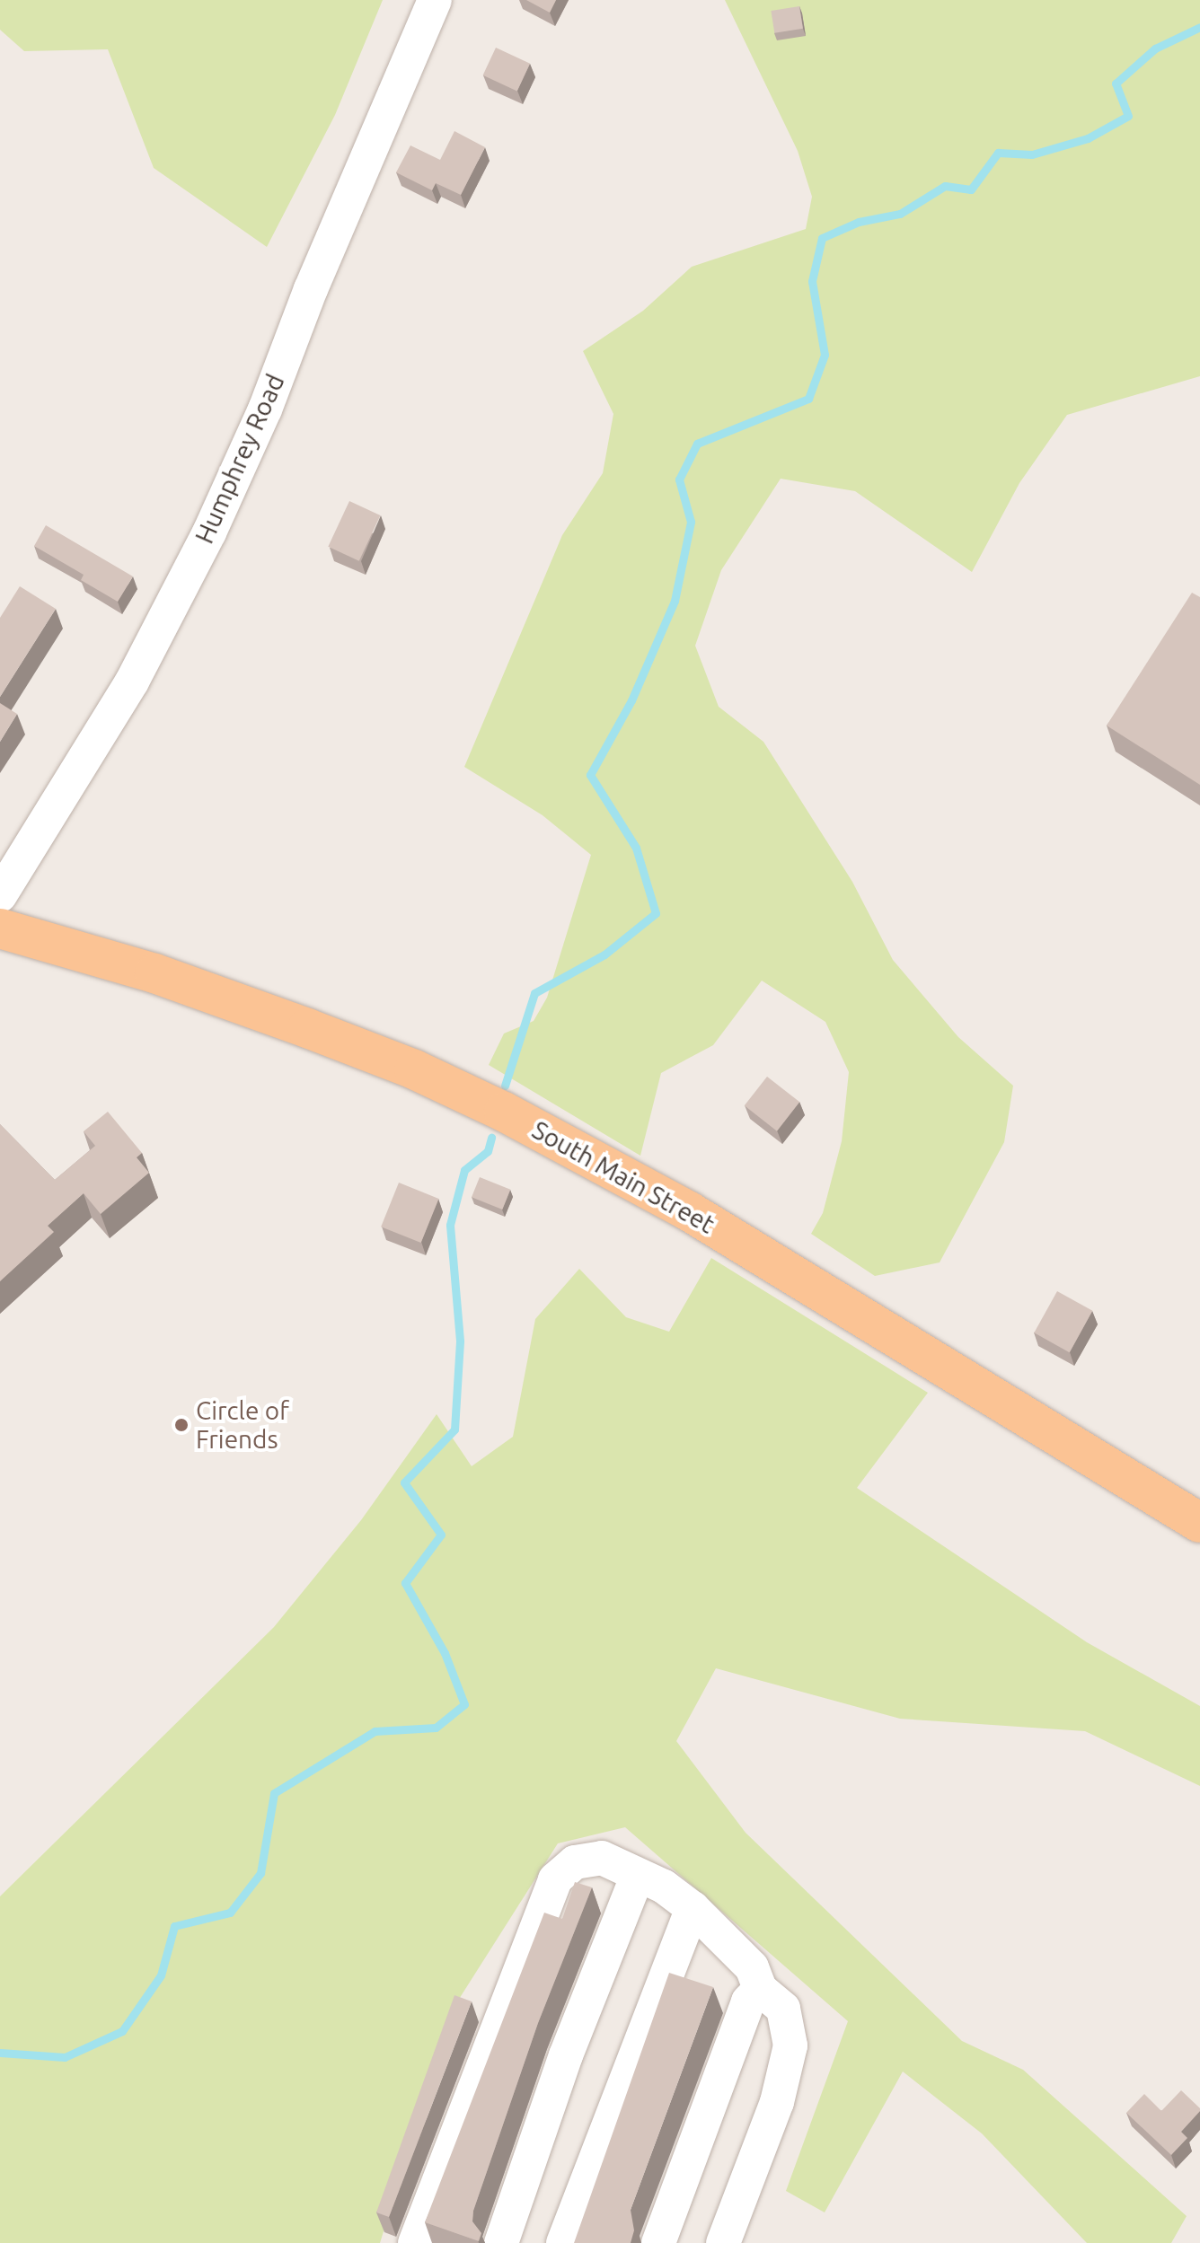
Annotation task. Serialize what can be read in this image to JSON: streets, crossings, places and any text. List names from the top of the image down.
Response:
{
  "streets": {
    "main road": ["South Main Street"],
    "street": ["Humphrey Road"]
  },
  "places": ["Circle of Friends"]
}
